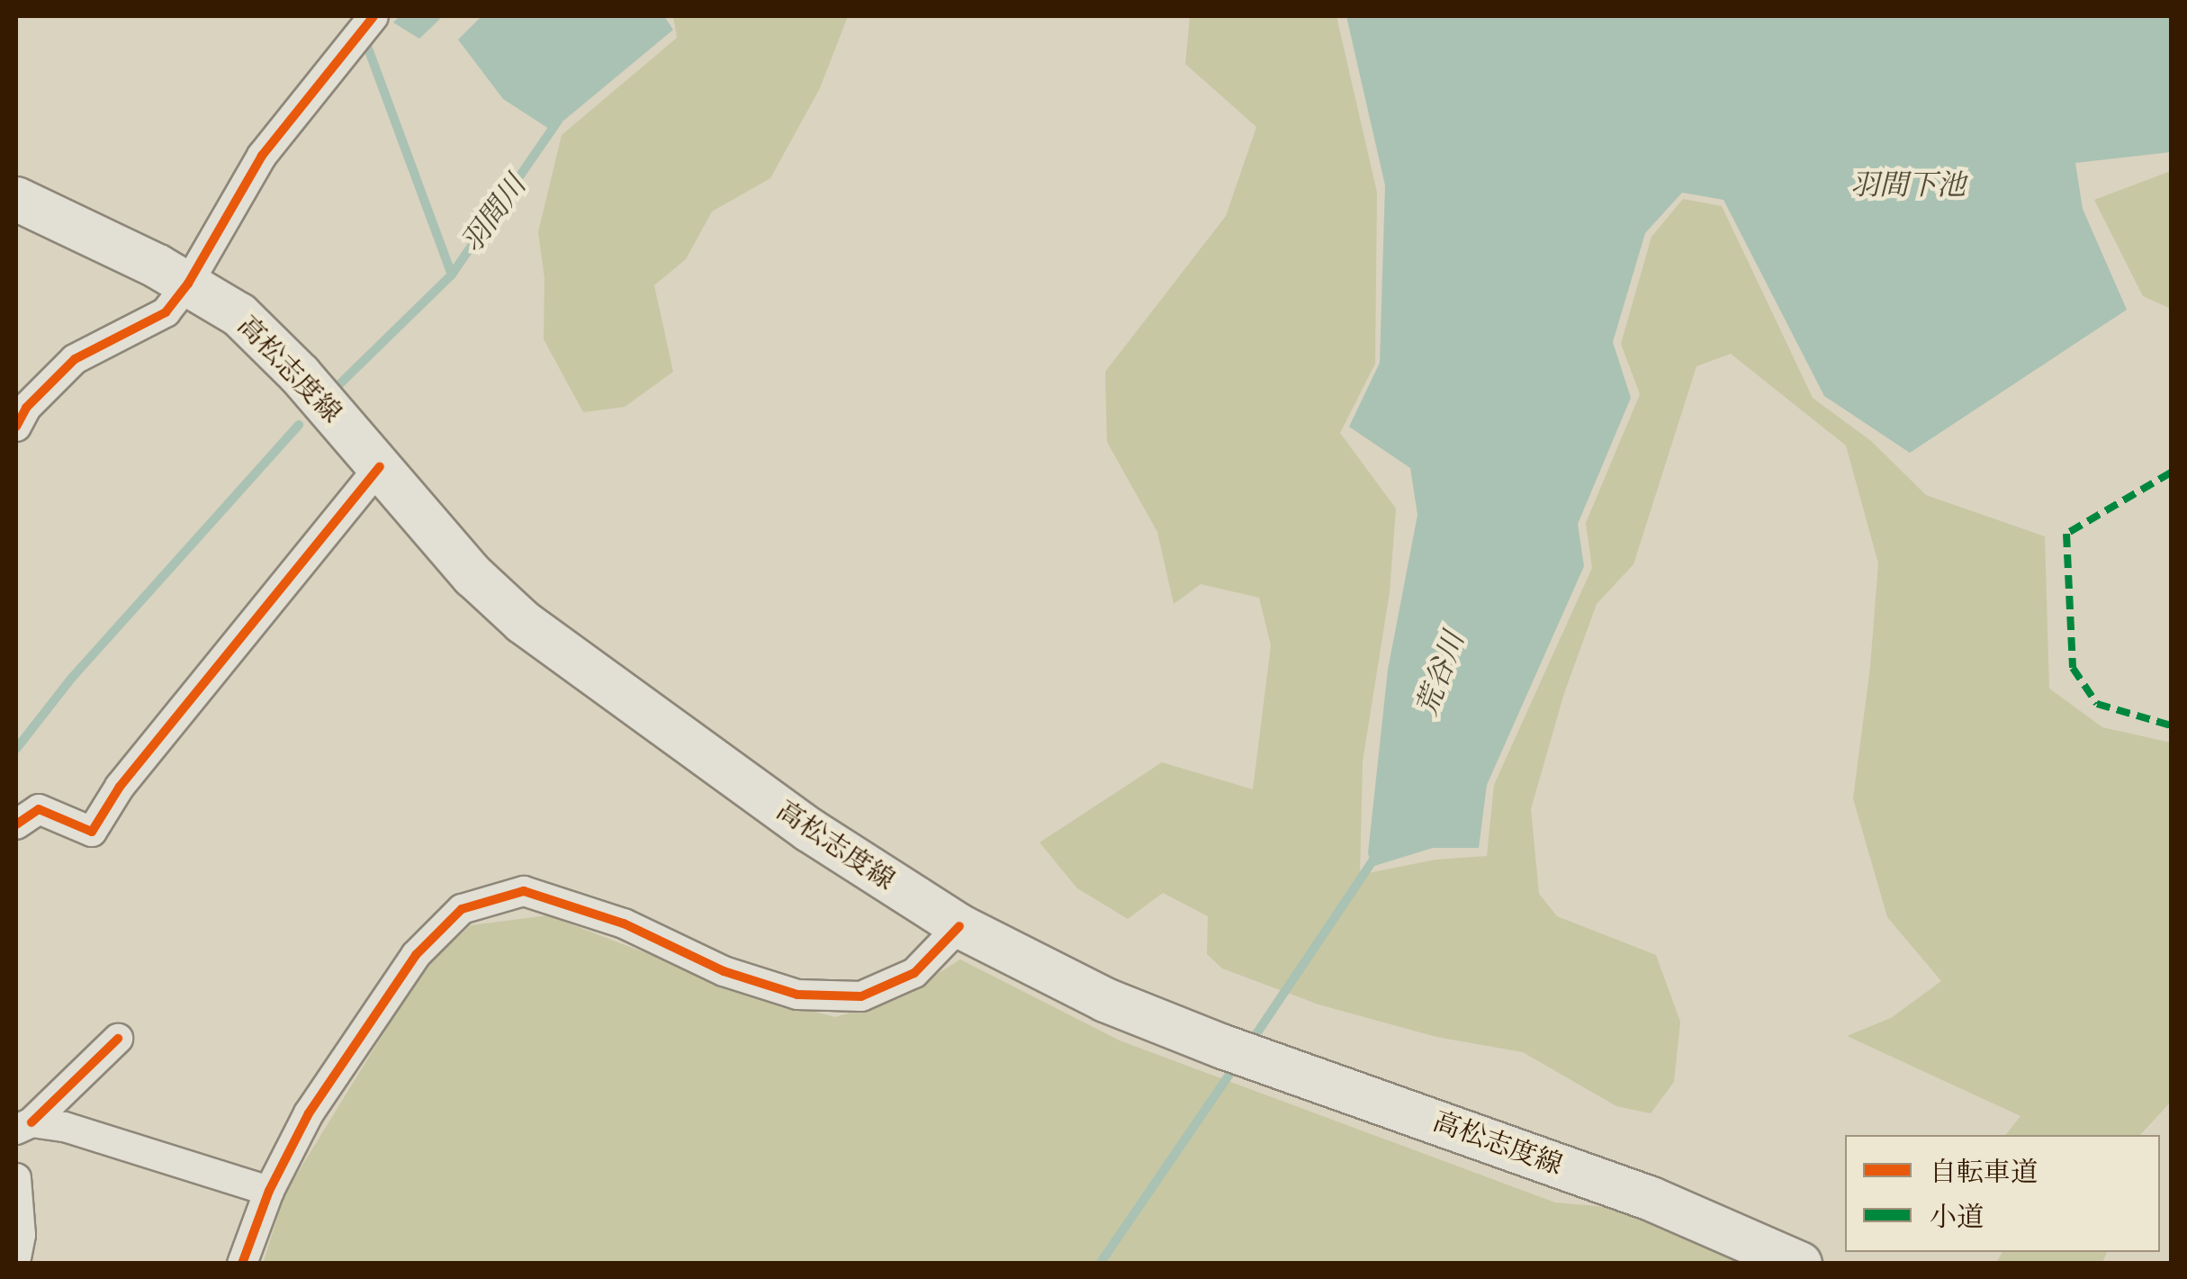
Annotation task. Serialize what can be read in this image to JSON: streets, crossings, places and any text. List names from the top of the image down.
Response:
{
  "streets": {
    "main road": ["高松志度線"]
  },
  "water": ["羽間下池", "羽間川", "荒谷川"],
  "legend": ["自転車道", "小道"]
}
